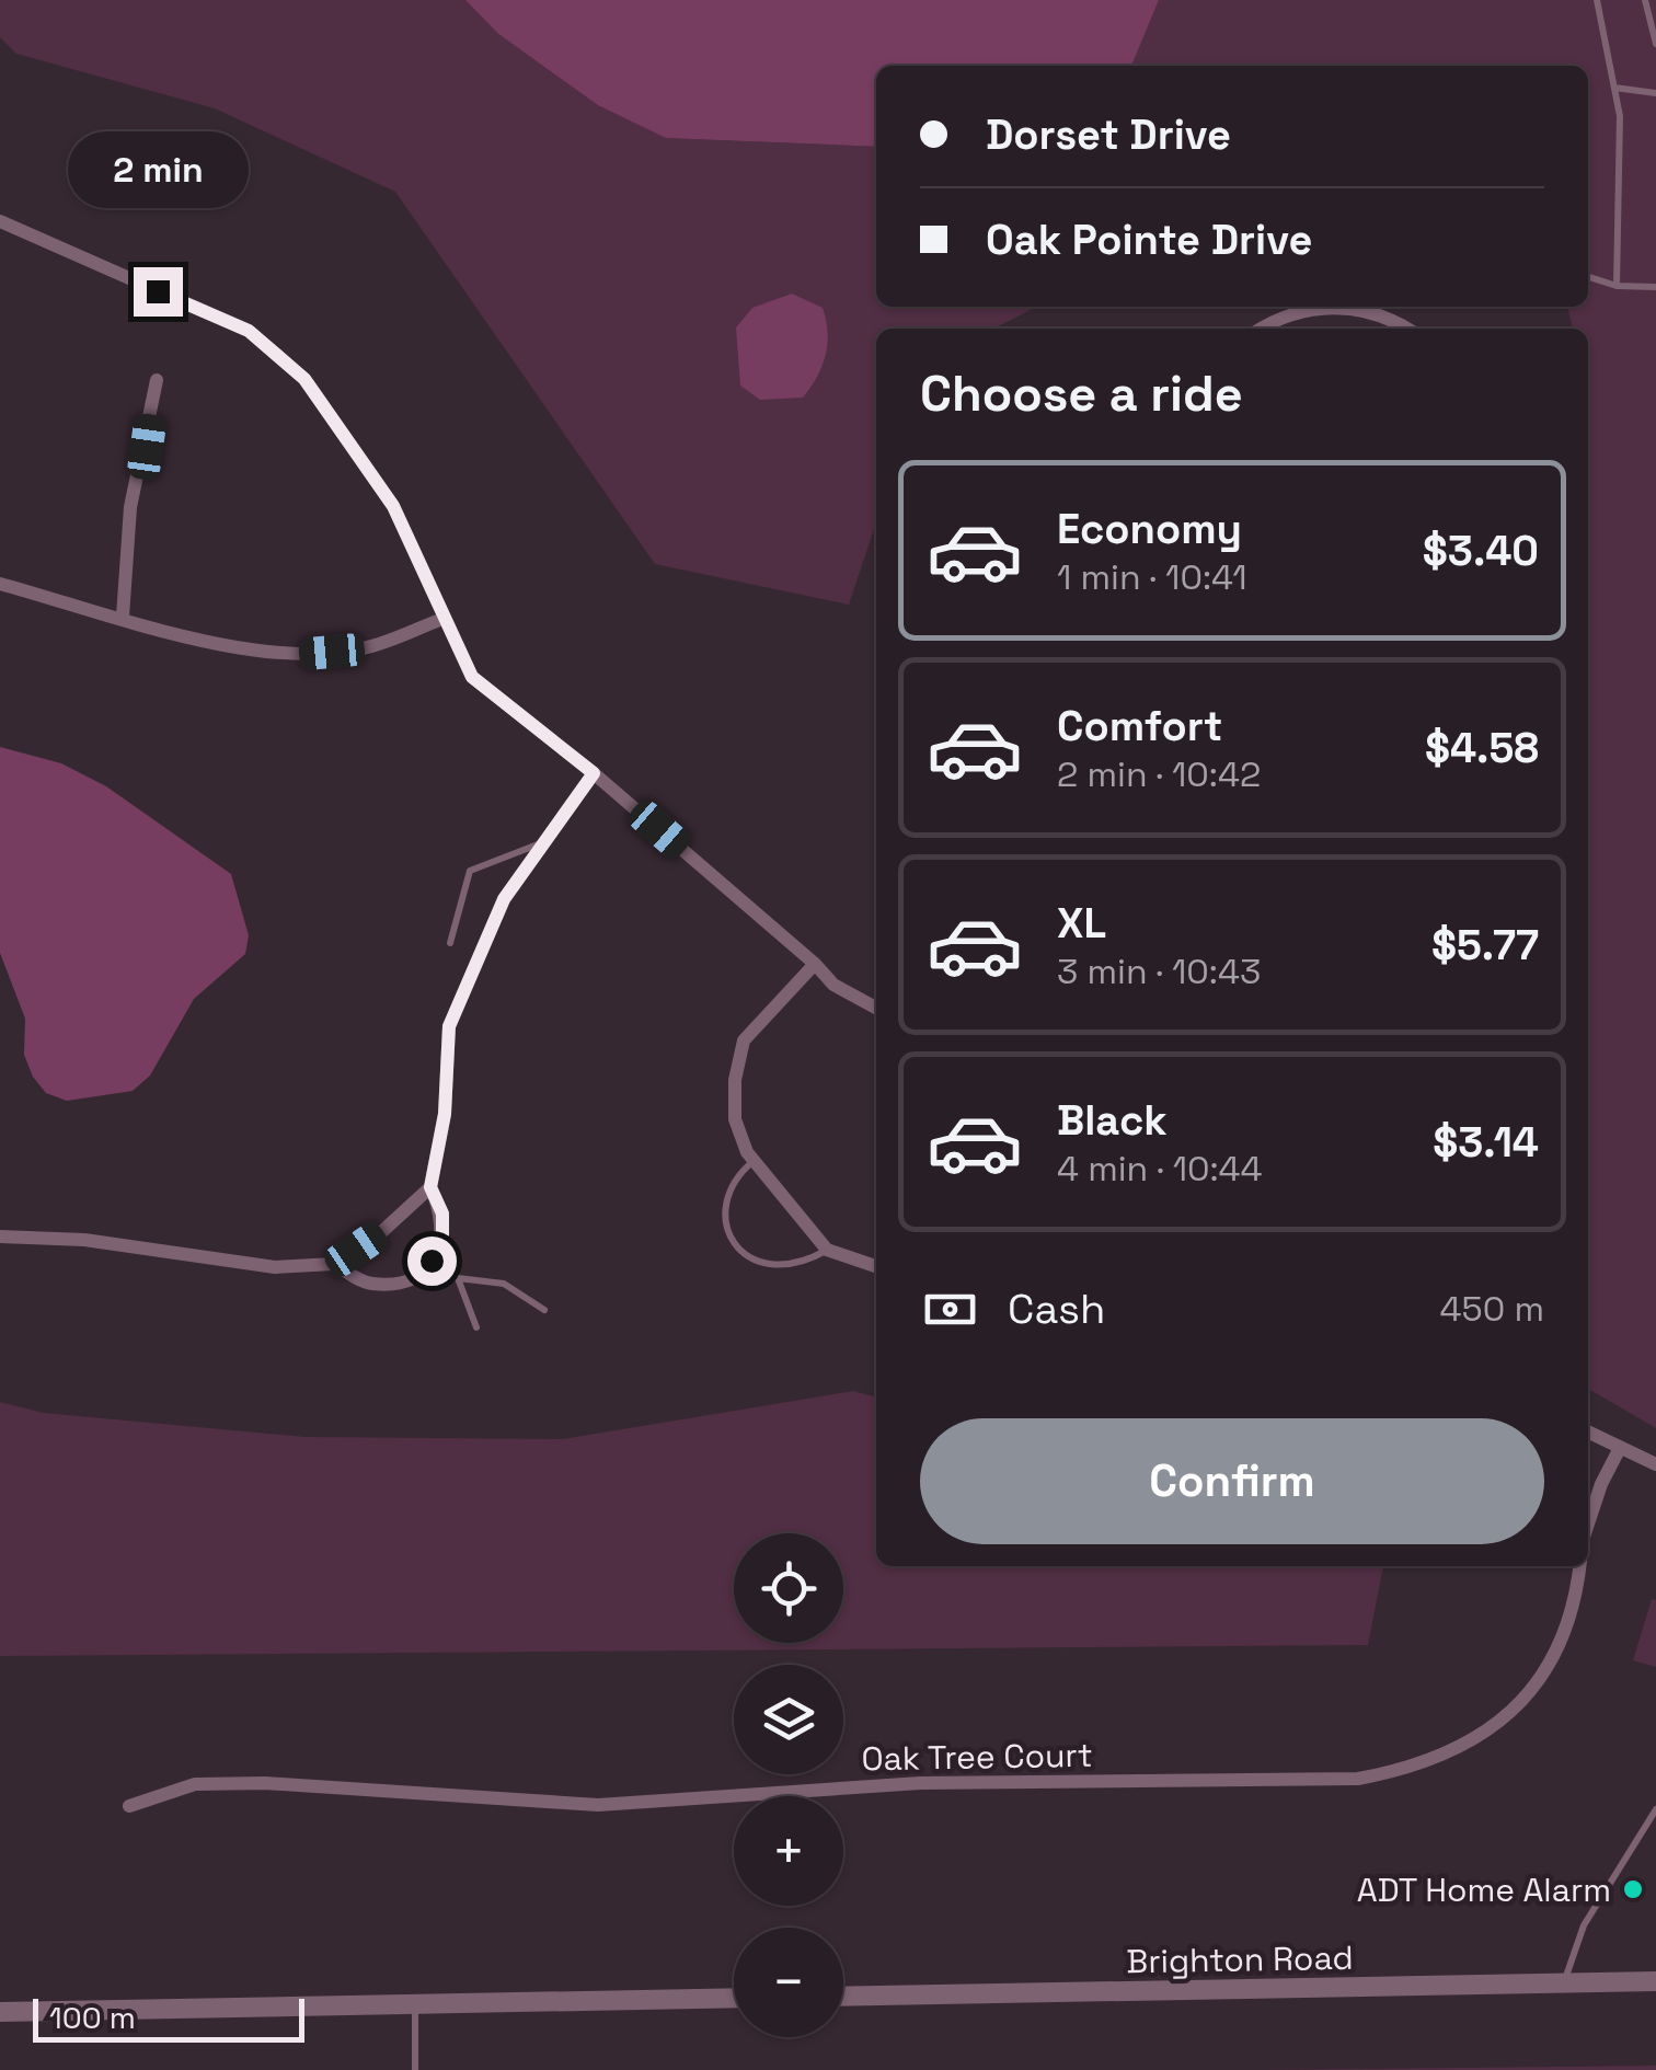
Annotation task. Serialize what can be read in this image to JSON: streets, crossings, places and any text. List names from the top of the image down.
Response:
{
  "streets": {
    "street": ["Oak Tree Court", "Brighton Road"]
  },
  "places": ["ADT Home Alarm"],
  "scale_bar": "100 m",
  "page": {
    "banner": ["Dorset Drive", "Oak Pointe Drive"],
    "bubble": "2 min",
    "heading": "Choose a ride",
    "list": [
      {
        "name": "Economy",
        "note": "1 min · 10:41",
        "value": "$3.40"
      },
      {
        "name": "Comfort",
        "note": "2 min · 10:42",
        "value": "$4.58"
      },
      {
        "name": "XL",
        "note": "3 min · 10:43",
        "value": "$5.77"
      },
      {
        "name": "Black",
        "note": "4 min · 10:44",
        "value": "$3.14"
      }
    ],
    "pay": ["Cash", "450 m"],
    "buttons": "Confirm",
    "map_buttons": ["+", "−"],
    "scale": "100 m"
  }
}
